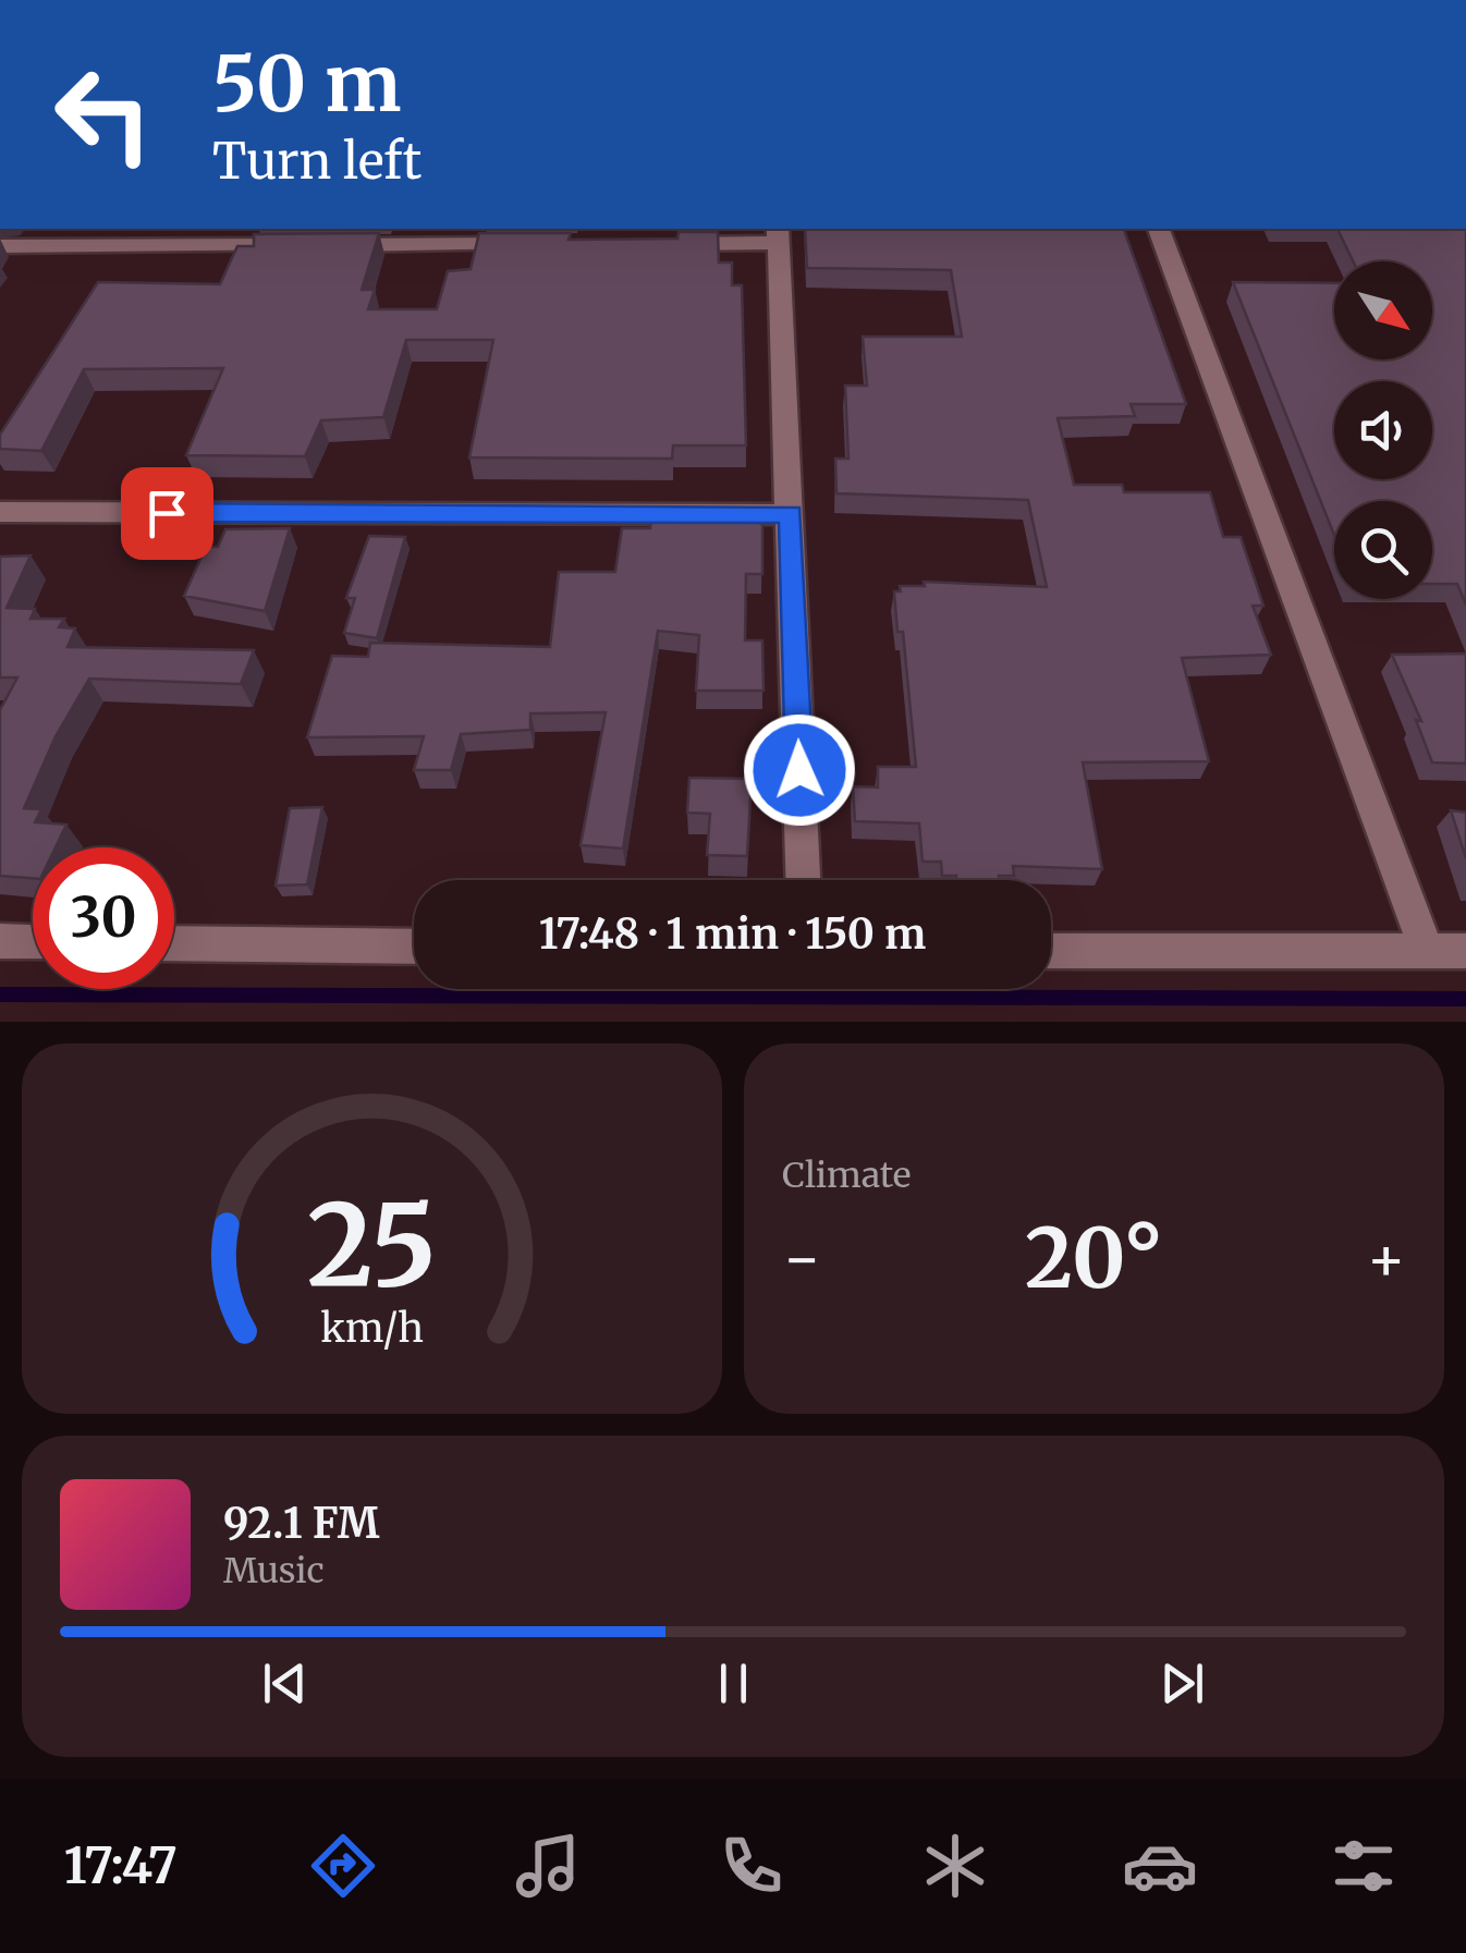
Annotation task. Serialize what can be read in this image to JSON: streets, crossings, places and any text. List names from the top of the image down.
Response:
{
  "north": "bottom right",
  "page": {
    "turn": ["50 m", "Turn left"],
    "limit": "30",
    "trip": "17:48 · 1 min · 150 m",
    "tile": "Climate",
    "heat": ["−", "20°", "+"],
    "song": ["92.1 FM", "Music"],
    "tabs": "17:47",
    "gauge": ["25", "km/h"]
  }
}
